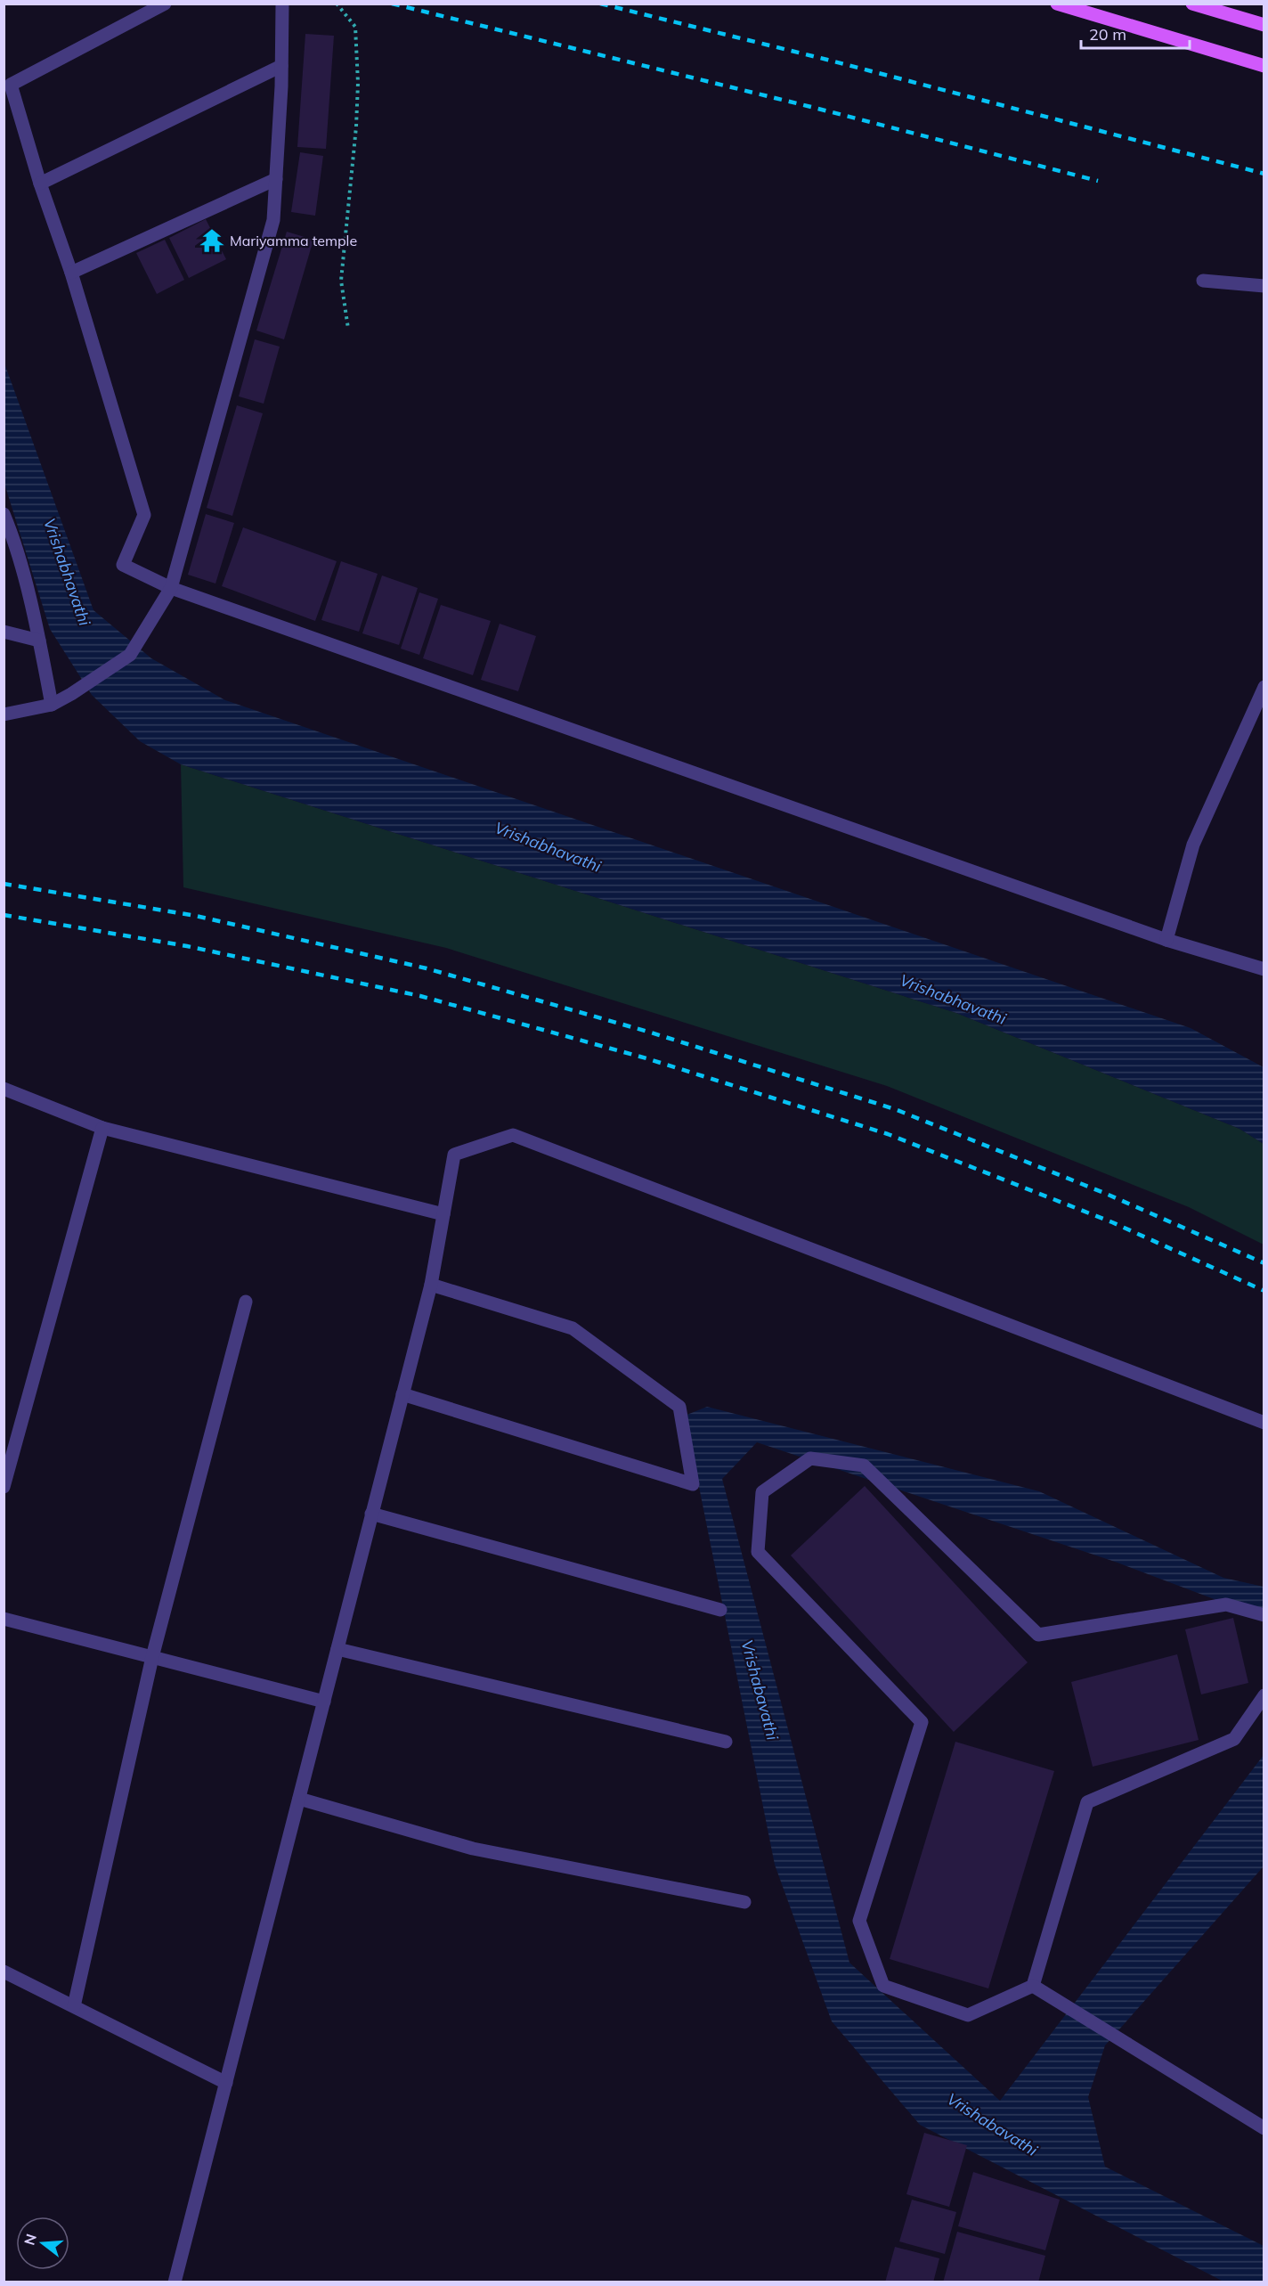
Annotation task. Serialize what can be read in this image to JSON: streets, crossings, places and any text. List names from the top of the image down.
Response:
{
  "water": ["Vrishabhavathi", "Vrishabavathi"],
  "places": {
    "temple": ["Mariyamma temple"]
  },
  "scale_bar": "20 m",
  "north": "left"
}
